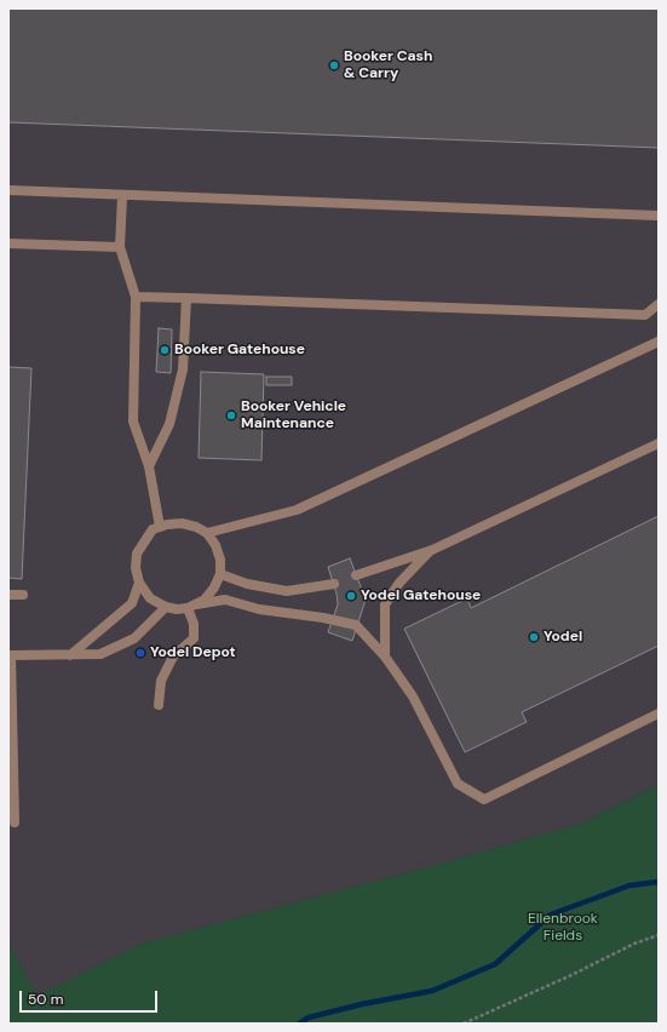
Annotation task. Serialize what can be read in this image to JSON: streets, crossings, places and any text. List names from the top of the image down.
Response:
{
  "parks": ["Ellenbrook Fields"],
  "places": [
    "Booker Cash & Carry",
    "Booker Gatehouse",
    "Booker Vehicle Maintenance",
    "Yodel Gatehouse",
    "Yodel",
    "Yodel Depot"
  ],
  "scale_bar": "50 m"
}
